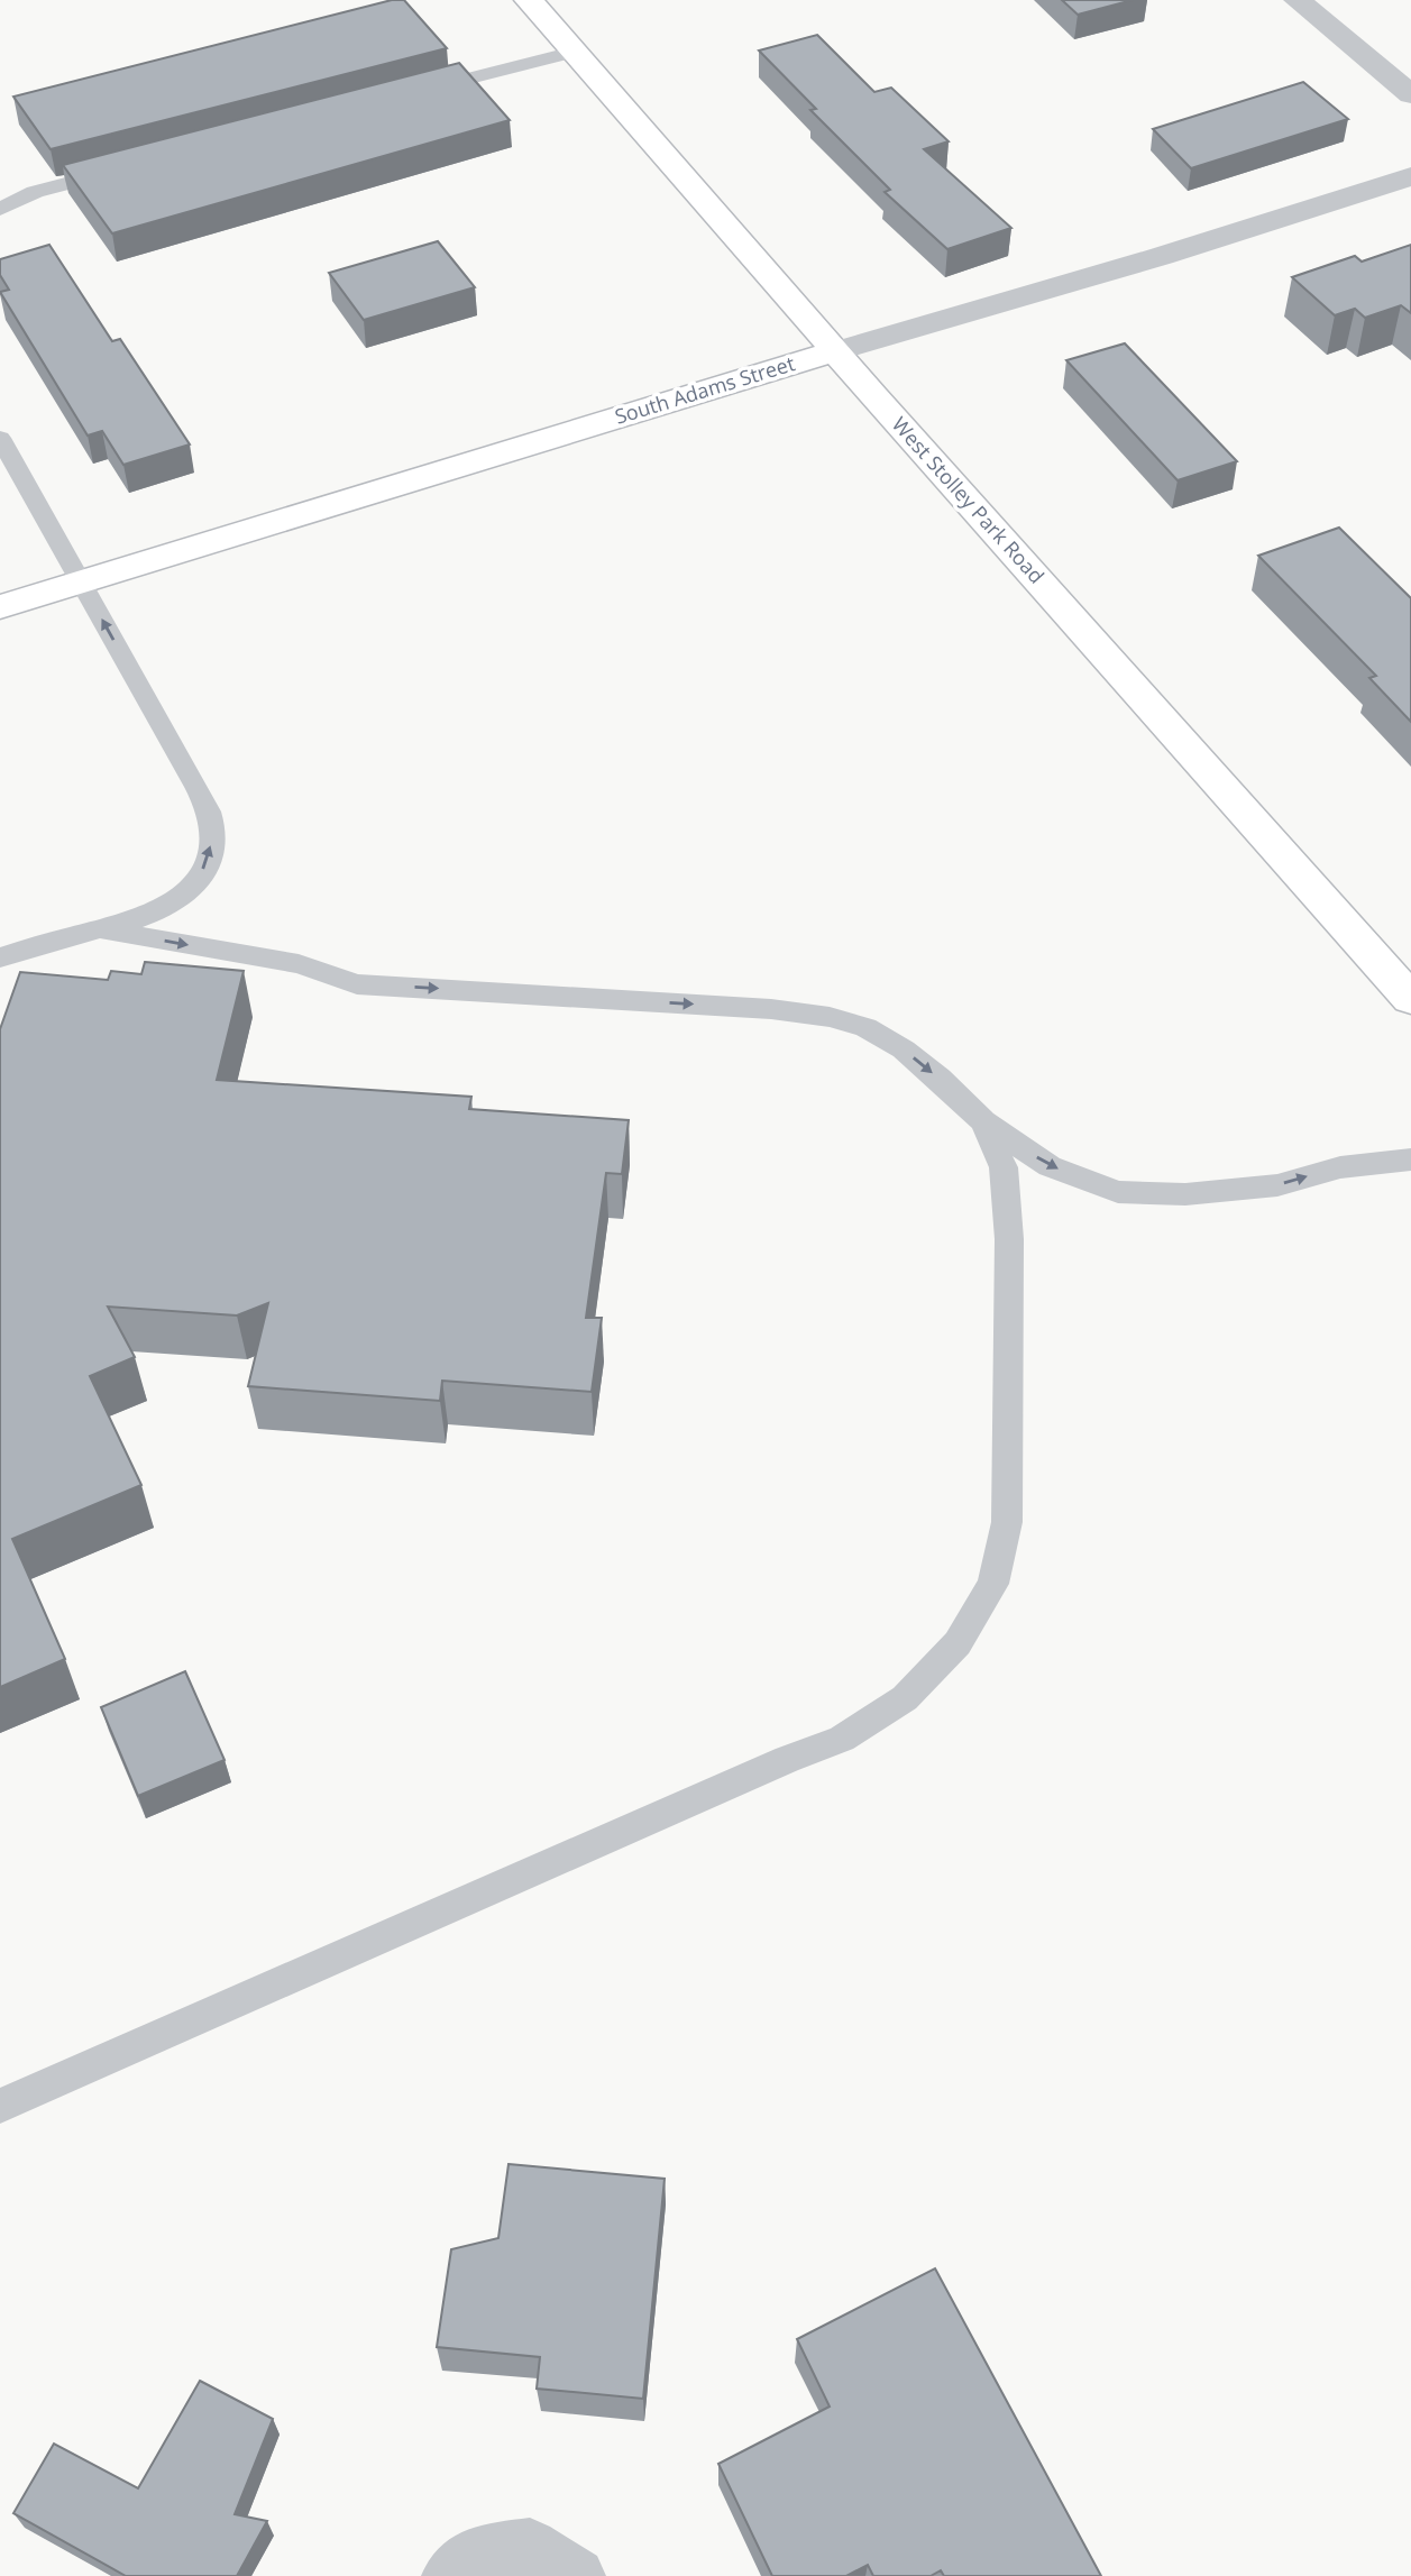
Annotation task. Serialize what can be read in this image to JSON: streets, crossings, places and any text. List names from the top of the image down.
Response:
{
  "streets": {
    "main road": ["South Adams Street", "West Stolley Park Road"]
  },
  "crossings": [
    ["South Adams Street", "West Stolley Park Road"]
  ]
}
